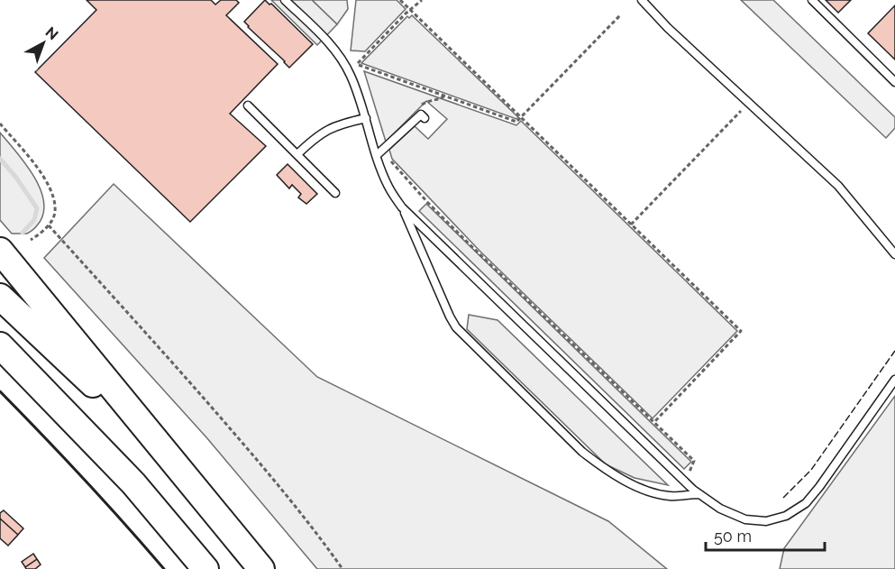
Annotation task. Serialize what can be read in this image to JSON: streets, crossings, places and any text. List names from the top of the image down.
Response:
{
  "scale_bar": "50 m",
  "north": "top right"
}
